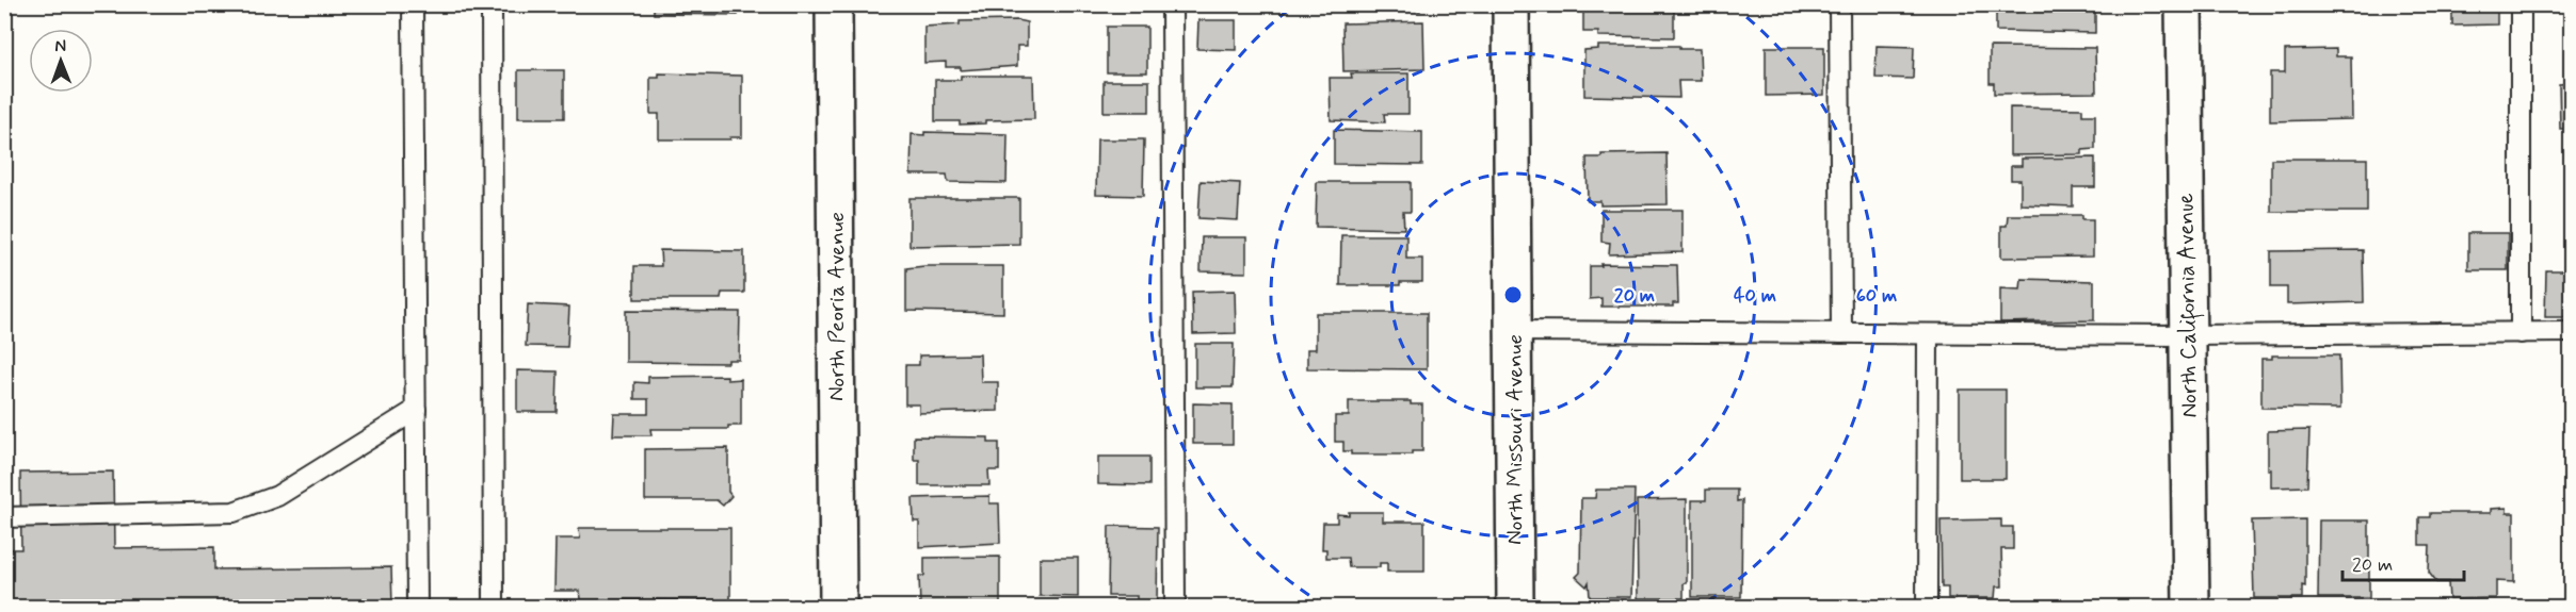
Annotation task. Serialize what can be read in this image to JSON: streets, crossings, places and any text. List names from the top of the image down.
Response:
{
  "streets": {
    "street": ["North California Avenue", "North Peoria Avenue", "North Missouri Avenue"]
  },
  "scale_bar": "20 m",
  "north": "top",
  "rings": ["20 m", "40 m", "60 m"]
}
